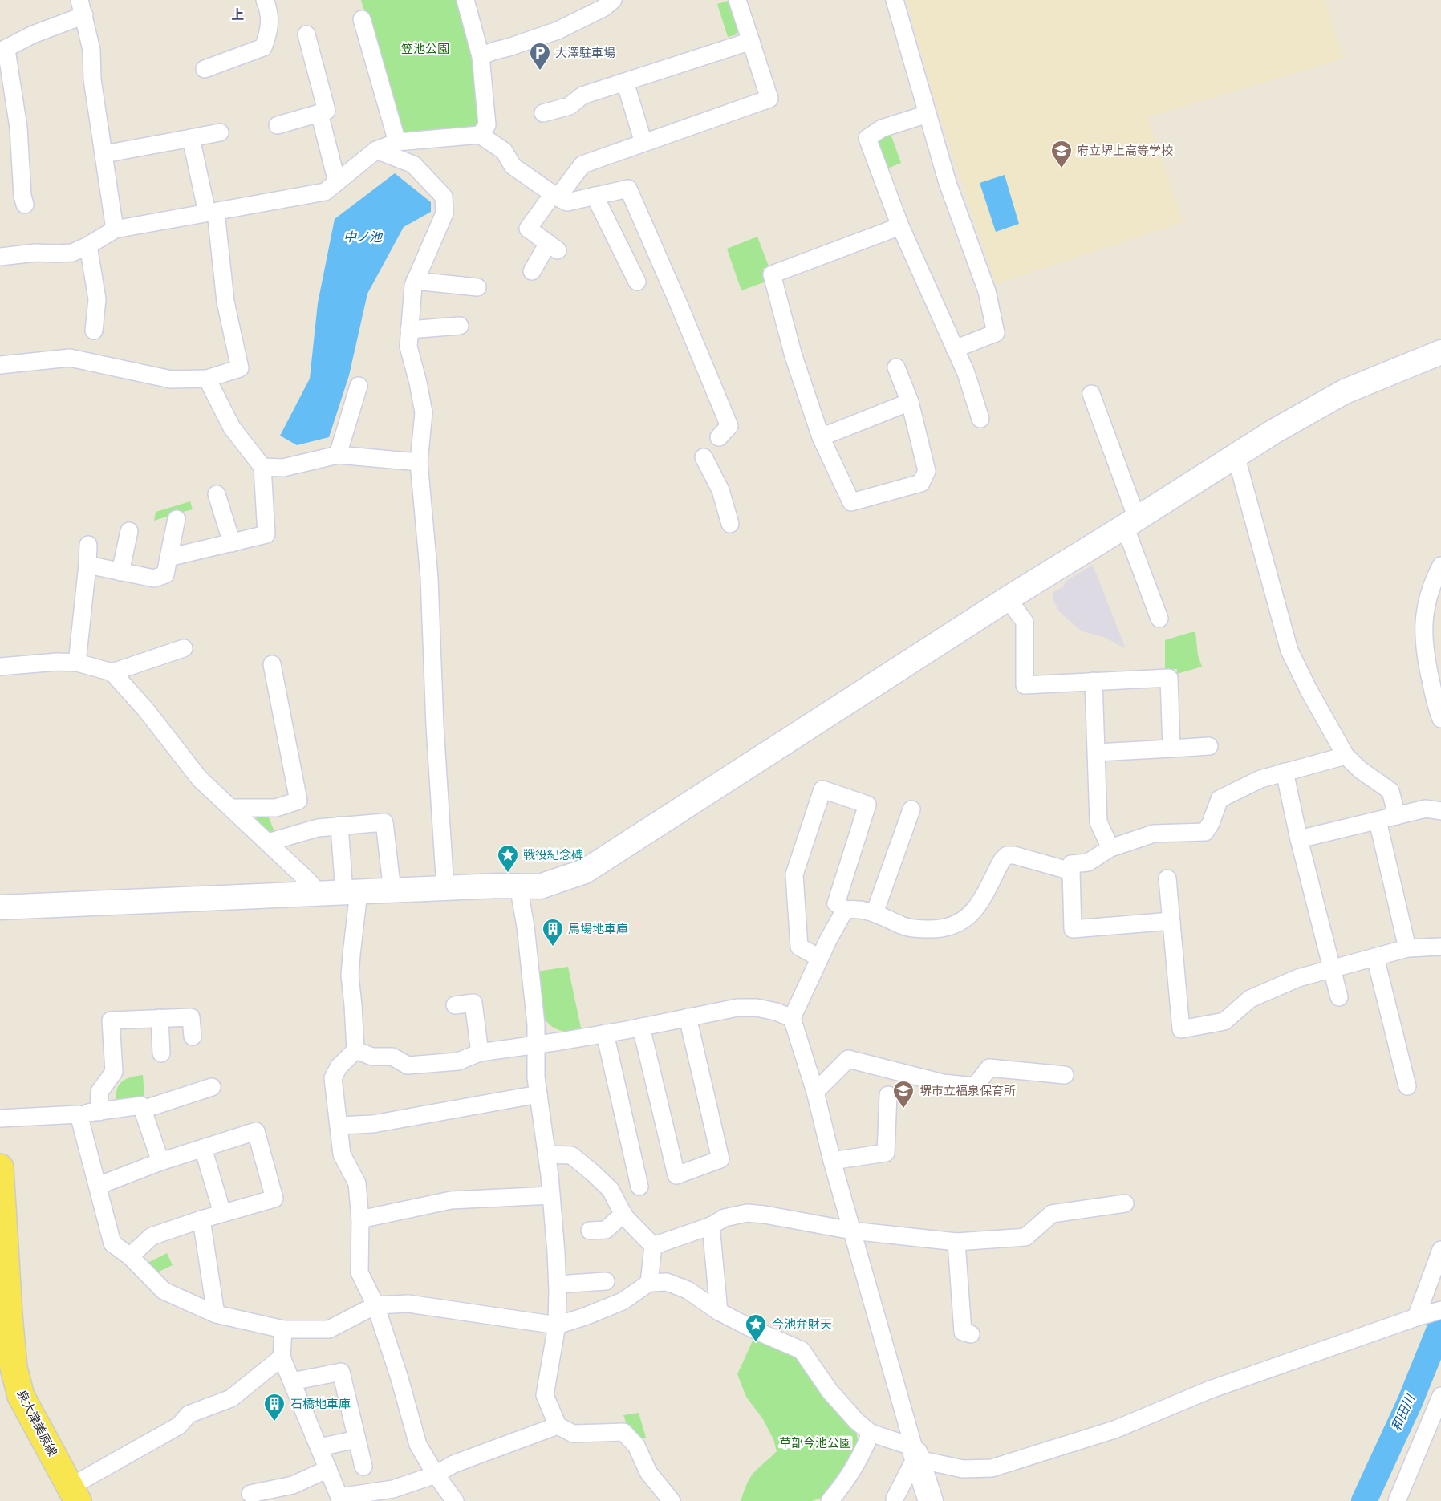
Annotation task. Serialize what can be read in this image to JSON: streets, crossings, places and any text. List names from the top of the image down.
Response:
{
  "streets": {
    "main road": ["泉大津美原線"]
  },
  "districts": ["上"],
  "water": ["中ノ池", "和田川"],
  "parks": ["笠池公園", "草部今池公園"],
  "places": {
    "parking": ["大澤駐車場"],
    "school or university": ["府立堺上高等学校", "堺市立福泉保育所"],
    "place": ["戦役紀念碑", "今池弁財天"],
    "building": ["馬場地車庫", "石橋地車庫"]
  }
}
